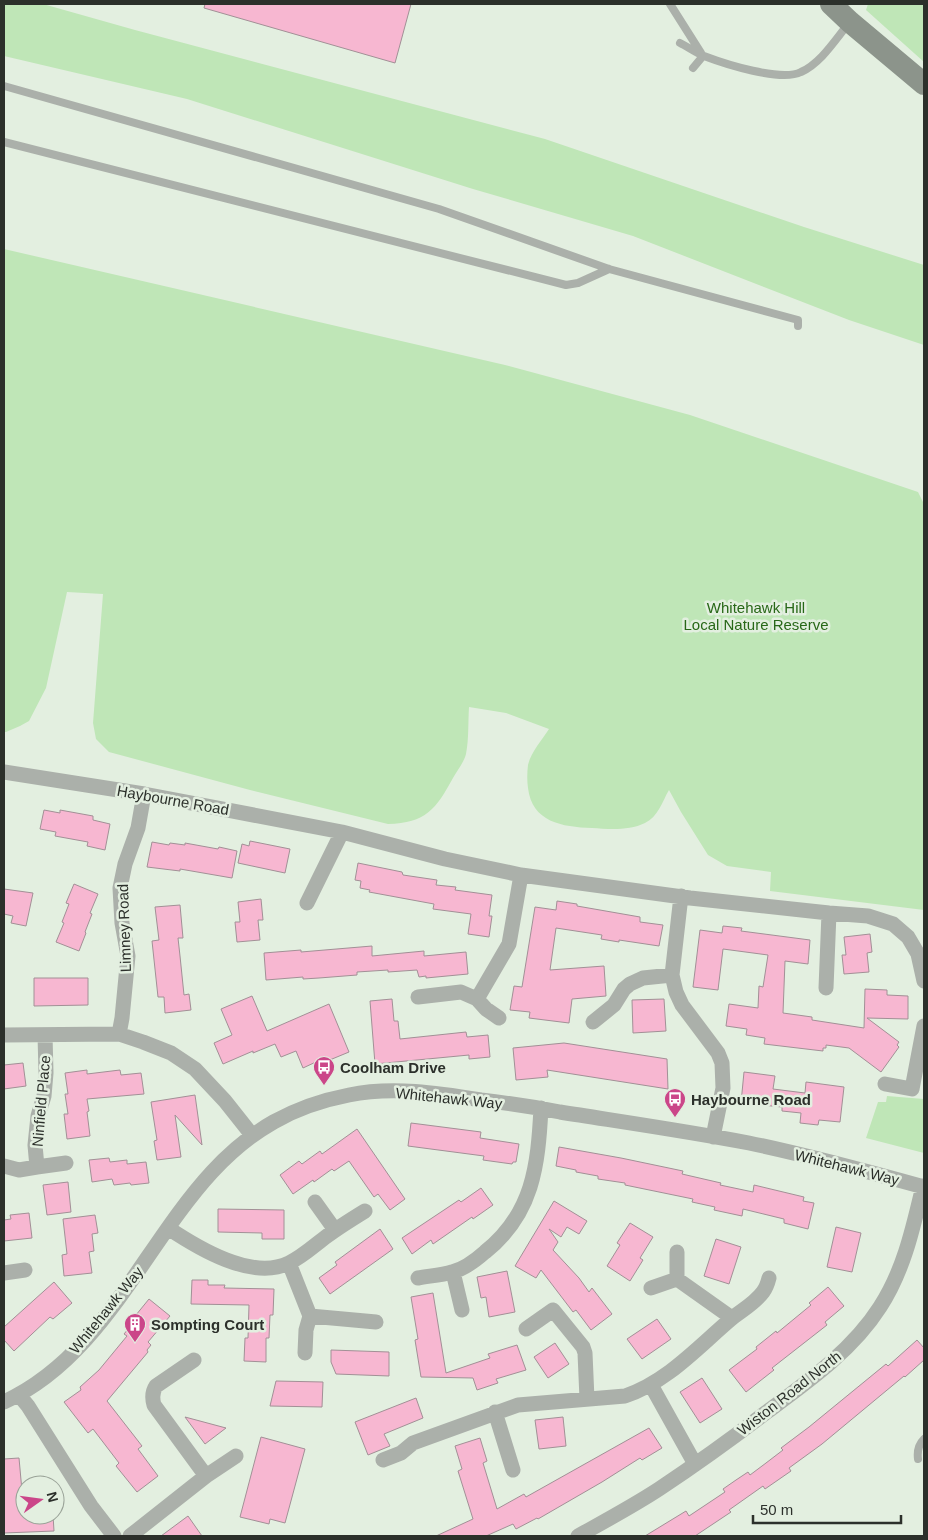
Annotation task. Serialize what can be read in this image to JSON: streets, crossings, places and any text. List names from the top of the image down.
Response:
{
  "streets": {
    "street": [
      "Haybourne Road",
      "Limney Road",
      "Whitehawk Way",
      "Ninfield Place",
      "Wiston Road North"
    ]
  },
  "crossings": [
    ["Haybourne Road", "Limney Road"],
    ["Whitehawk Way", "Wiston Road North"]
  ],
  "parks": ["Whitehawk Hill Local Nature Reserve"],
  "places": {
    "bus stop": ["Coolham Drive", "Haybourne Road"],
    "building": ["Sompting Court"]
  },
  "scale_bar": "50 m",
  "north": "right"
}
